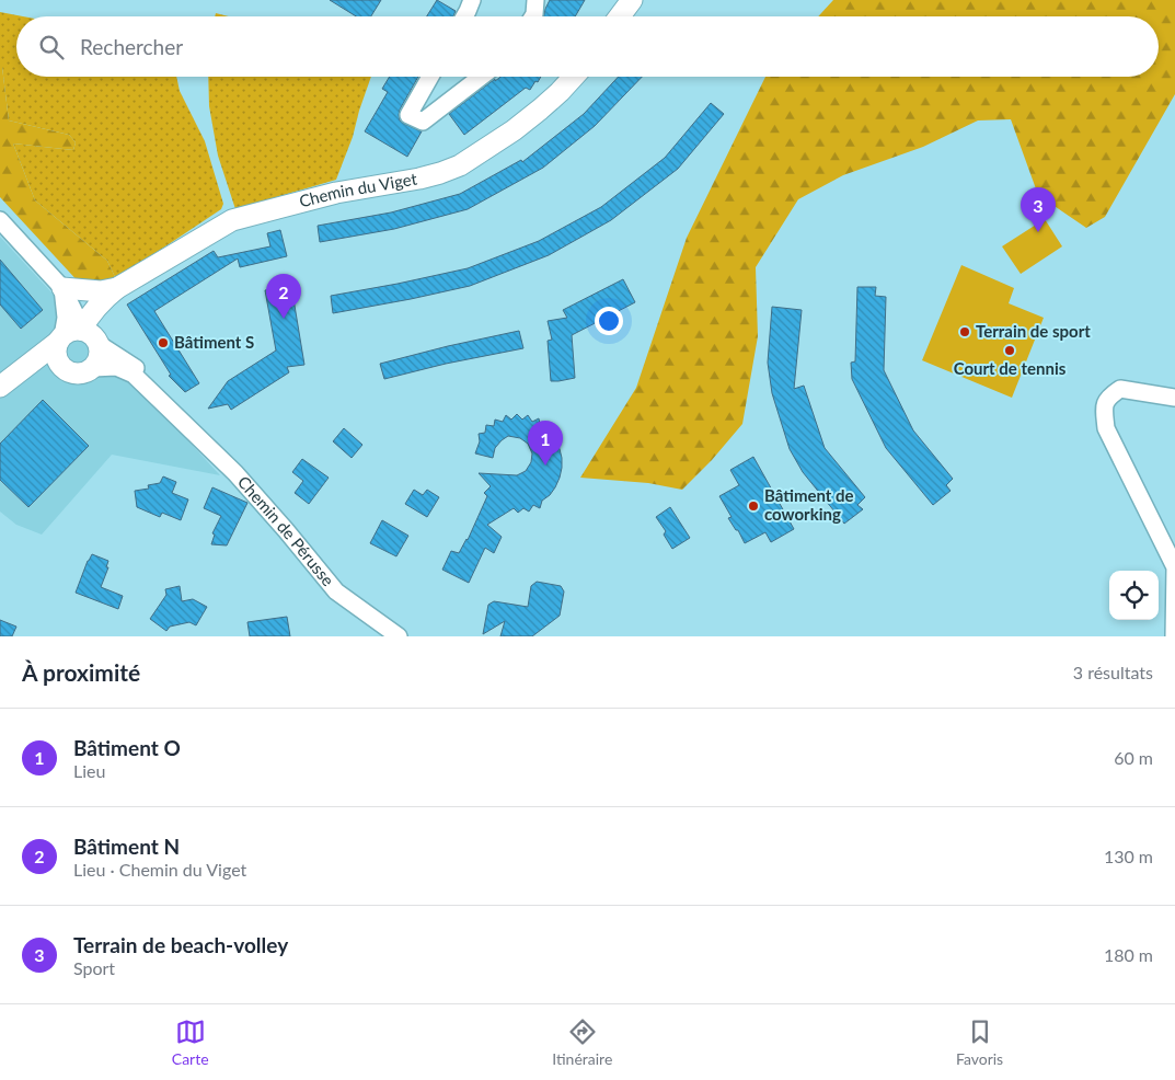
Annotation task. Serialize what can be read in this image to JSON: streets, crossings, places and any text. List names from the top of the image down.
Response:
{
  "streets": {
    "street": ["Chemin du Viget", "Chemin de Pérusse"]
  },
  "places": [
    "Terrain de sport",
    "Bâtiment S",
    "Court de tennis",
    "Bâtiment de coworking"
  ],
  "page": {
    "search": "Rechercher",
    "pins": ["3", "2", "1"],
    "heading": ["À proximité", "3 résultats"],
    "list": [
      {
        "mark": "1",
        "name": "Bâtiment O",
        "note": "Lieu",
        "value": "60 m"
      },
      {
        "mark": "2",
        "name": "Bâtiment N",
        "note": "Lieu · Chemin du Viget",
        "value": "130 m"
      },
      {
        "mark": "3",
        "name": "Terrain de beach-volley",
        "note": "Sport",
        "value": "180 m"
      }
    ],
    "nav": ["Carte", "Itinéraire", "Favoris"]
  }
}
